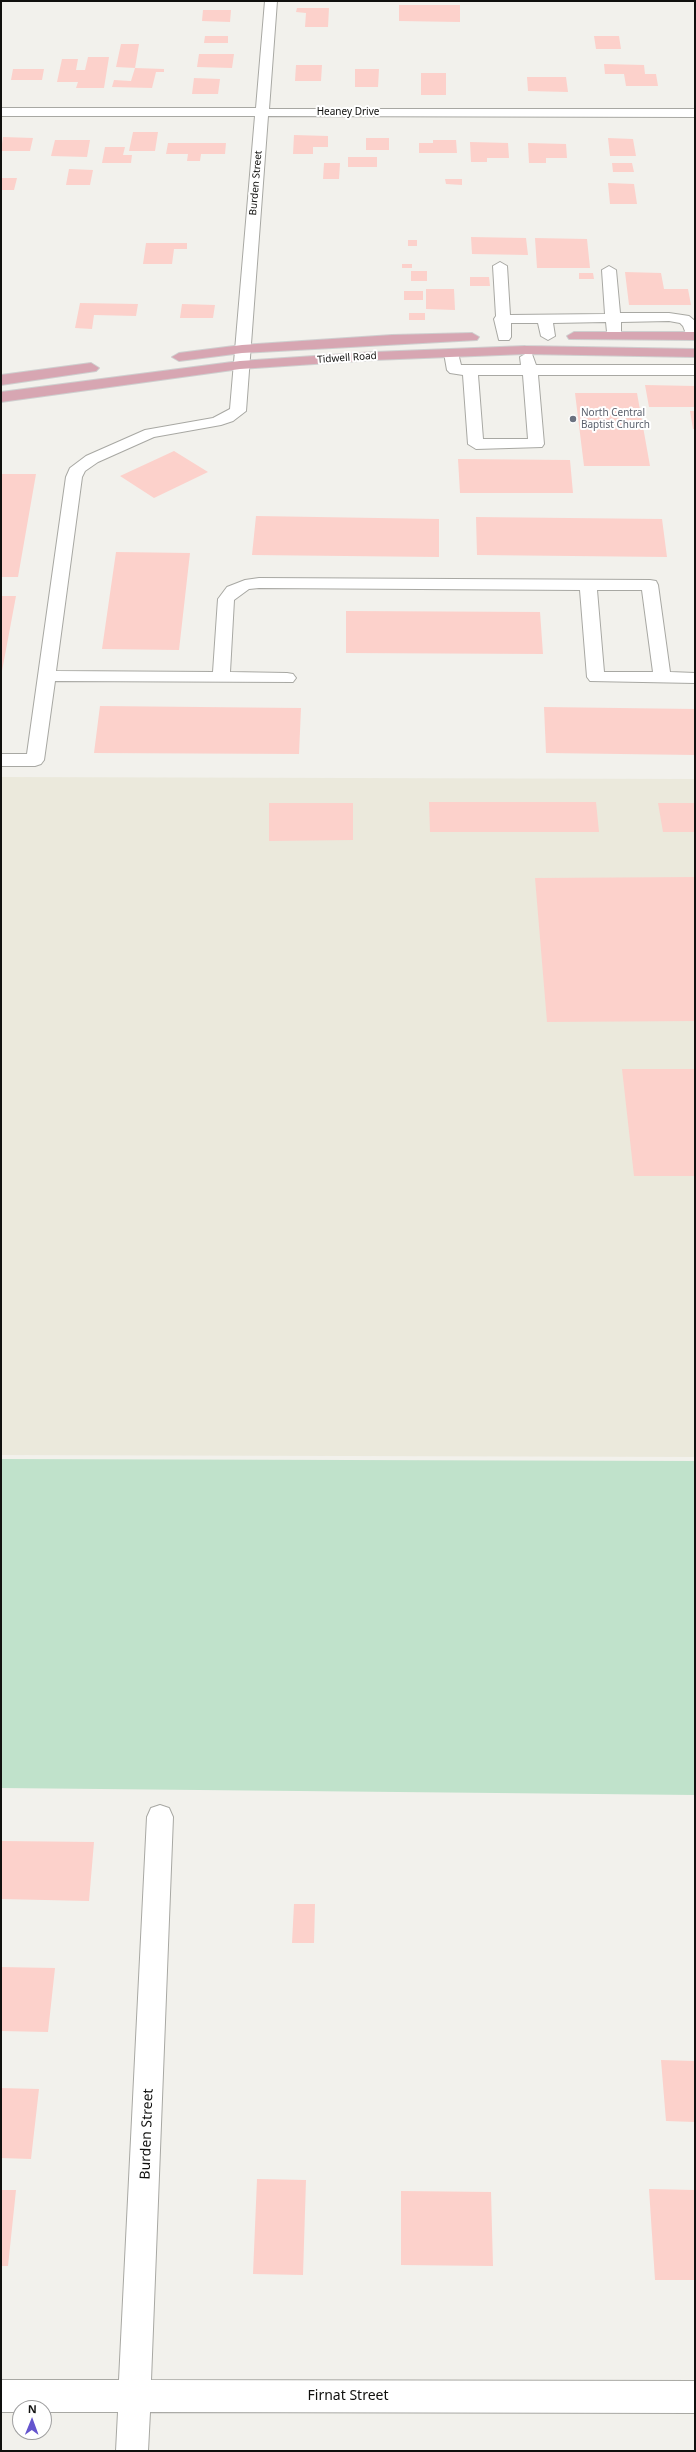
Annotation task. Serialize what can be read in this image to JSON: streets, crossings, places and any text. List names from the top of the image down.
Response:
{
  "streets": {
    "main road": ["Tidwell Road"],
    "street": ["Heaney Drive", "Burden Street", "Firnat Street"]
  },
  "crossings": [
    ["Heaney Drive", "Burden Street"],
    ["Burden Street", "Tidwell Road"],
    ["Burden Street", "Firnat Street"]
  ],
  "places": ["North Central Baptist Church"],
  "north": "top"
}
